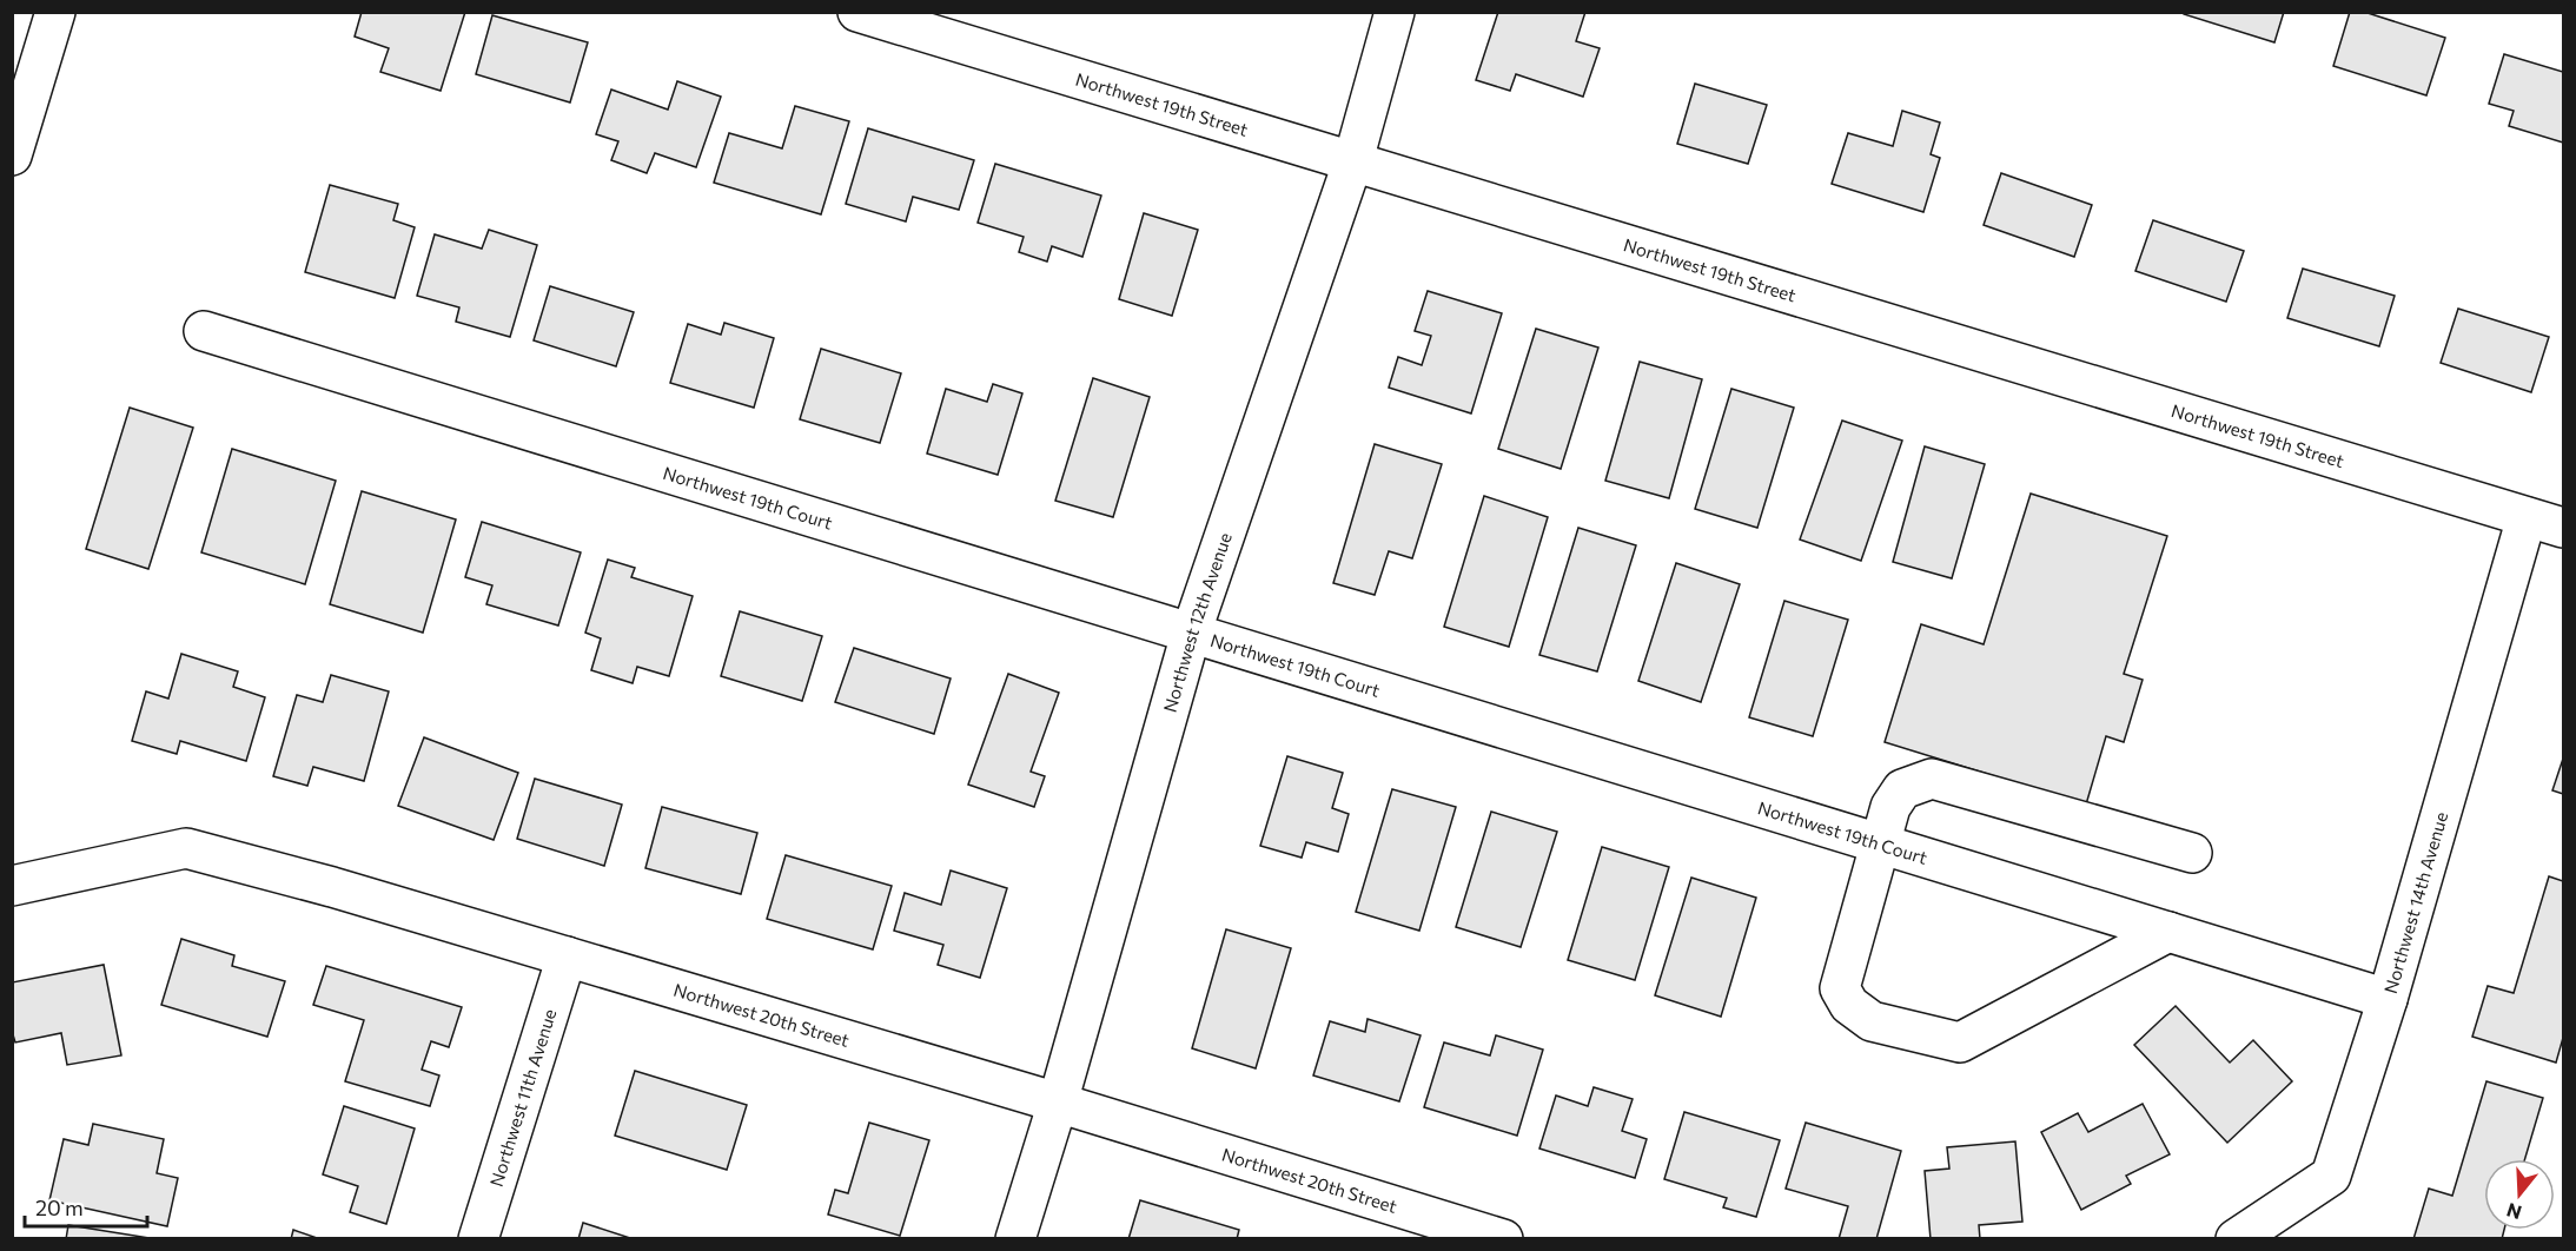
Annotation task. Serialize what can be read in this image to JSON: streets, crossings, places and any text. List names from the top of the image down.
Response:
{
  "streets": {
    "street": [
      "Northwest 19th Street",
      "Northwest 19th Court",
      "Northwest 12th Avenue",
      "Northwest 14th Avenue",
      "Northwest 20th Street",
      "Northwest 11th Avenue"
    ]
  },
  "crossings": [
    ["Northwest 19th Street", "Northwest 12th Avenue"],
    ["Northwest 19th Street", "Northwest 14th Avenue"],
    ["Northwest 19th Court", "Northwest 12th Avenue"],
    ["Northwest 19th Court", "Northwest 14th Avenue"],
    ["Northwest 12th Avenue", "Northwest 20th Street"],
    ["Northwest 20th Street", "Northwest 11th Avenue"]
  ],
  "scale_bar": "20 m",
  "north": "bottom"
}
